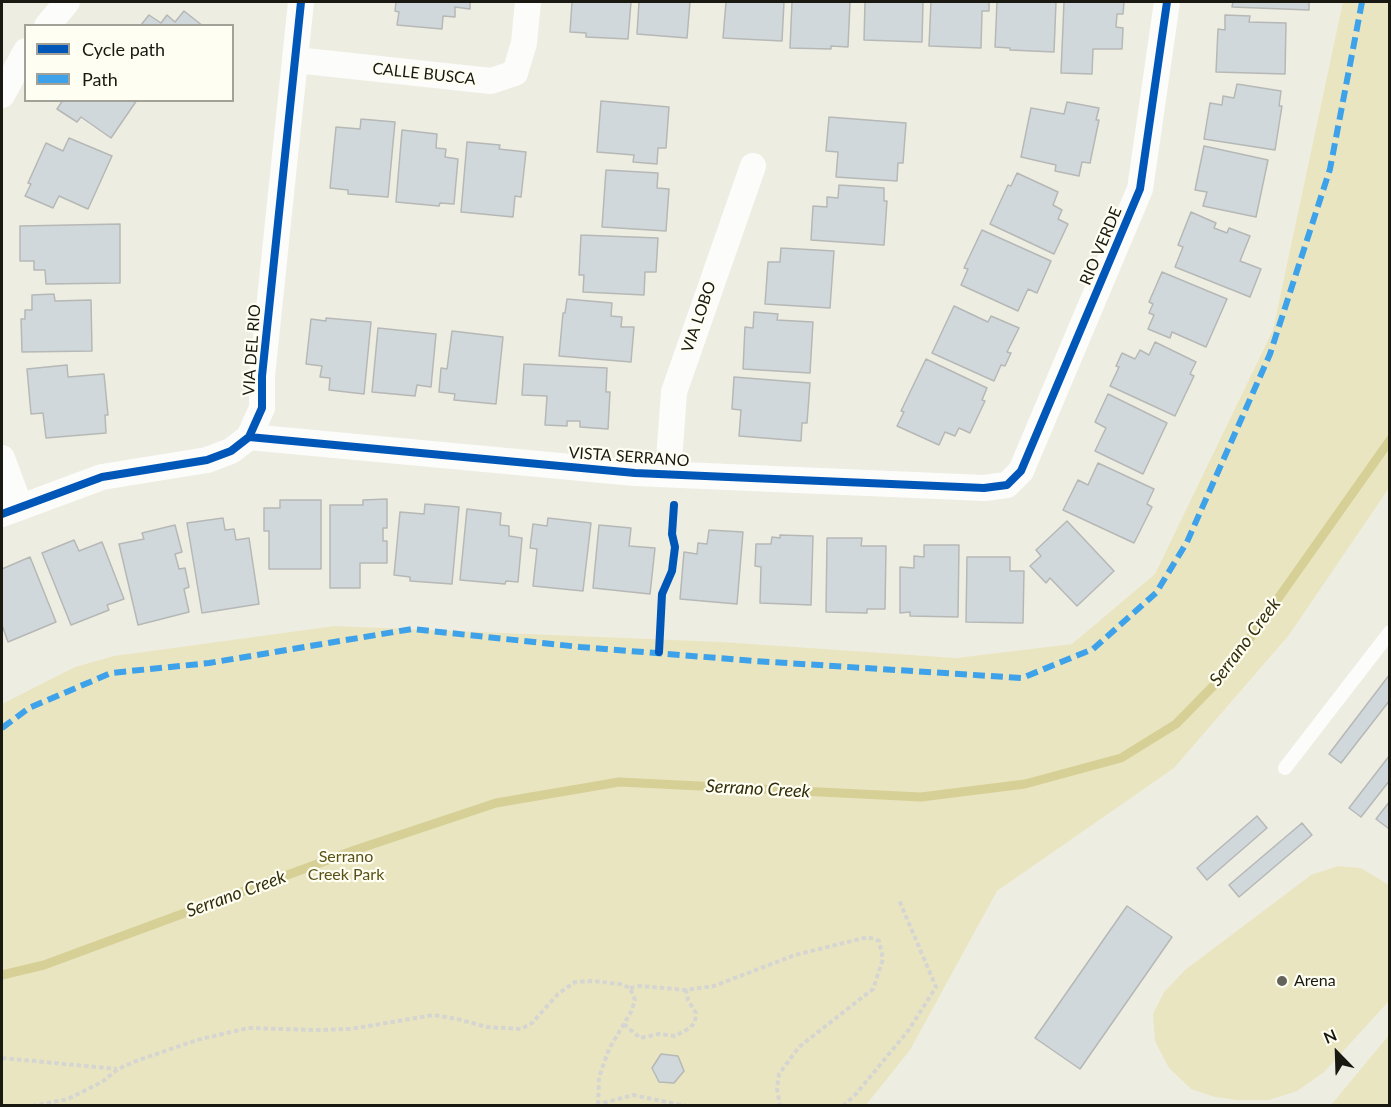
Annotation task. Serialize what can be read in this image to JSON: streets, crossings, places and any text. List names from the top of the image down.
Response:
{
  "streets": {
    "street": [
      "CALLE BUSCA",
      "RIO VERDE",
      "VIA LOBO",
      "VIA DEL RIO",
      "VISTA SERRANO"
    ]
  },
  "crossings": [
    ["CALLE BUSCA", "VIA DEL RIO"],
    ["RIO VERDE", "VISTA SERRANO"],
    ["VIA LOBO", "VISTA SERRANO"],
    ["VIA DEL RIO", "VISTA SERRANO"]
  ],
  "water": ["Serrano Creek"],
  "parks": ["Serrano Creek Park"],
  "places": ["Arena"],
  "legend": ["Cycle path", "Path"],
  "north": "top left"
}
